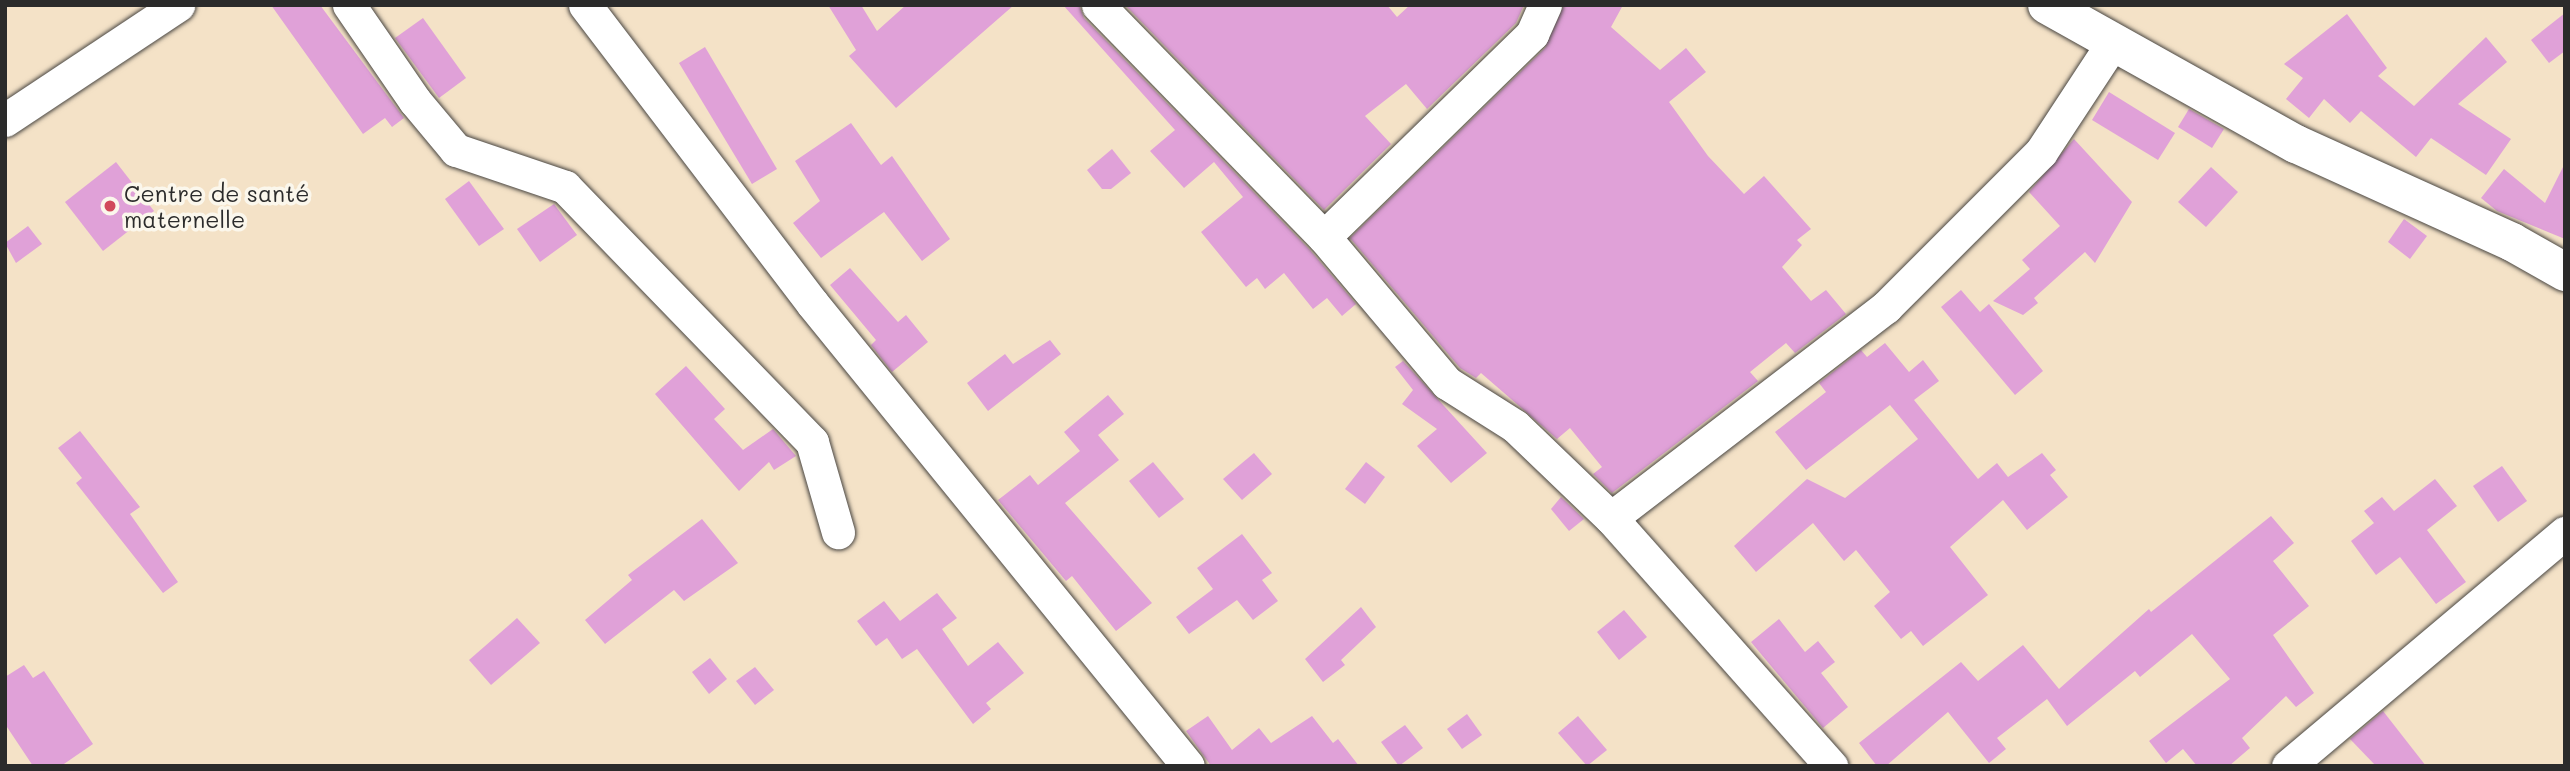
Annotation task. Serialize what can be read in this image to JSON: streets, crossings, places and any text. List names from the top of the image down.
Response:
{
  "places": ["Centre de santé maternelle"]
}
